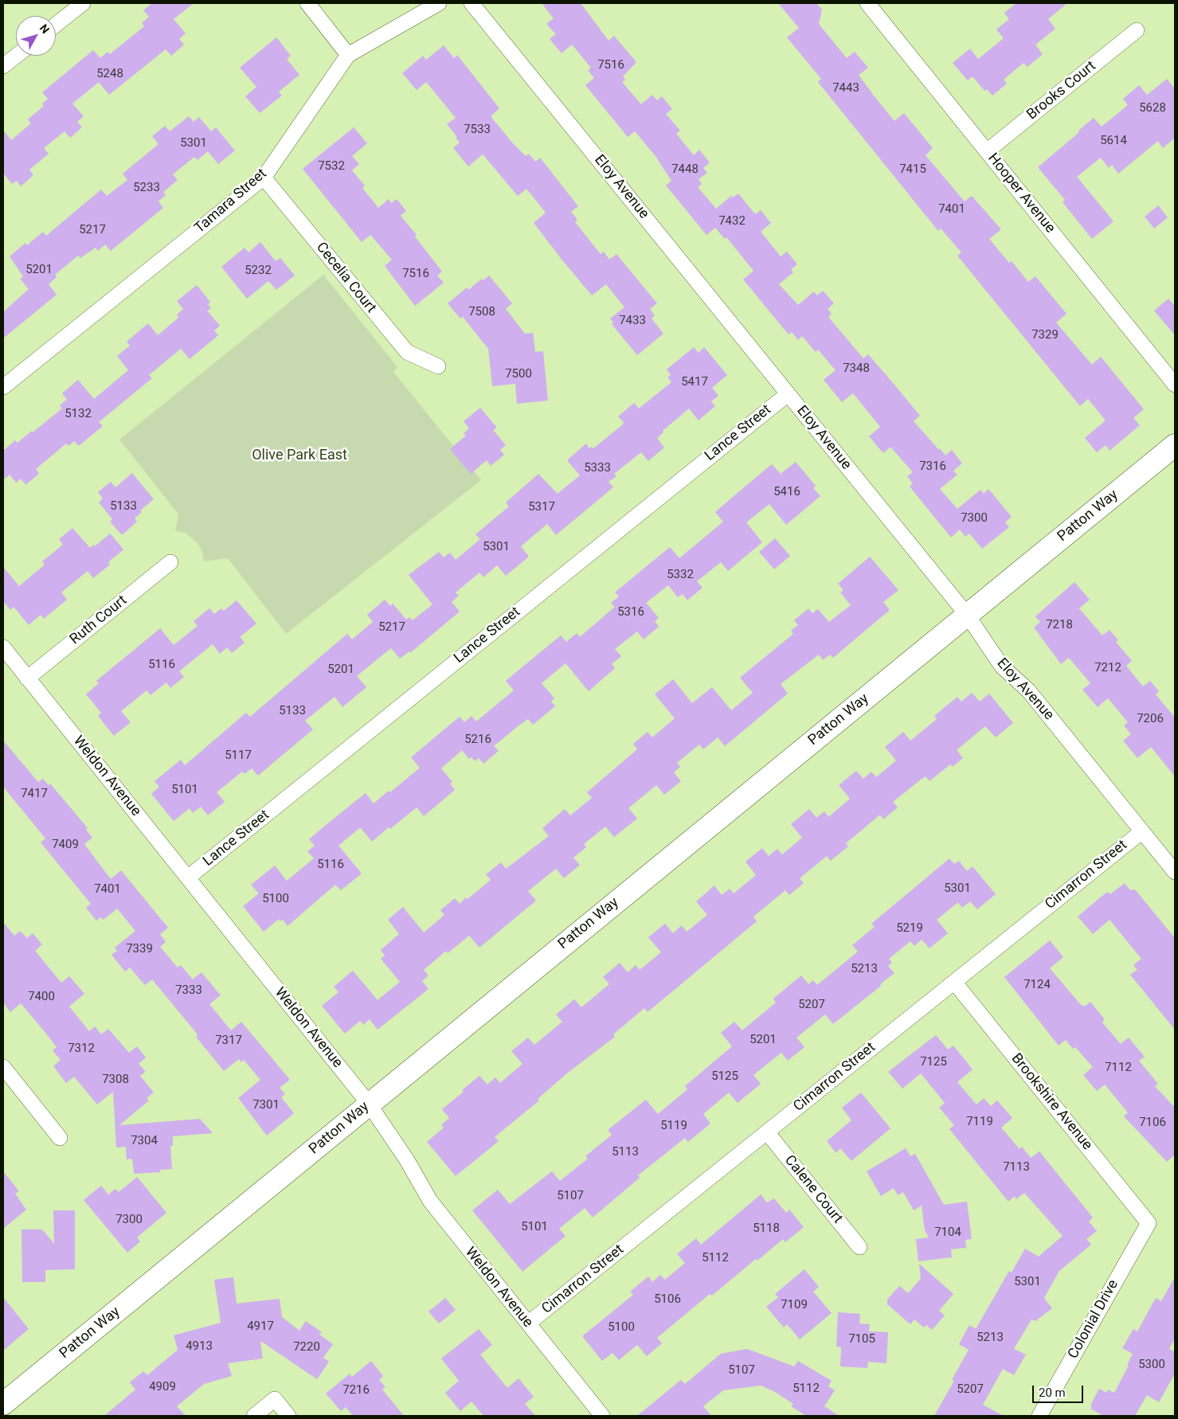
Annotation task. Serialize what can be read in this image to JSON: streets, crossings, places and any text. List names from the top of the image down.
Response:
{
  "streets": {
    "street": [
      "Brooks Court",
      "Eloy Avenue",
      "Hooper Avenue",
      "Tamara Street",
      "Cecelia Court",
      "Lance Street",
      "Patton Way",
      "Ruth Court",
      "Weldon Avenue",
      "Cimarron Street",
      "Brookshire Avenue",
      "Calene Court",
      "Colonial Drive"
    ]
  },
  "crossings": [
    ["Brooks Court", "Hooper Avenue"],
    ["Eloy Avenue", "Lance Street"],
    ["Eloy Avenue", "Patton Way"],
    ["Eloy Avenue", "Cimarron Street"],
    ["Tamara Street", "Cecelia Court"],
    ["Lance Street", "Weldon Avenue"],
    ["Patton Way", "Weldon Avenue"],
    ["Ruth Court", "Weldon Avenue"],
    ["Weldon Avenue", "Cimarron Street"],
    ["Cimarron Street", "Brookshire Avenue"],
    ["Cimarron Street", "Calene Court"],
    ["Brookshire Avenue", "Colonial Drive"]
  ],
  "parks": ["Olive Park East"],
  "house_numbers": [
    "7516",
    "5248",
    "7443",
    "5628",
    "7533",
    "5614",
    "5301",
    "7532",
    "7448",
    "7415",
    "5233",
    "7401",
    "7432",
    "5217",
    "5201",
    "5232",
    "7516",
    "7508",
    "7433",
    "7329",
    "7348",
    "7500",
    "5417",
    "5132",
    "7316",
    "5333",
    "5416",
    "5133",
    "5317",
    "7300",
    "5301",
    "5332",
    "5316",
    "7218",
    "5217",
    "5116",
    "7212",
    "5201",
    "5133",
    "7206",
    "5216",
    "5117",
    "5101",
    "7417",
    "7409",
    "5116",
    "5301",
    "7401",
    "5100",
    "5219",
    "7339",
    "5213",
    "7124",
    "7333",
    "7400",
    "5207",
    "5201",
    "7317",
    "7312",
    "7125",
    "7112",
    "5125",
    "7308",
    "7301",
    "7119",
    "7106",
    "5119",
    "7304",
    "5113",
    "7113",
    "5107",
    "7300",
    "5101",
    "5118",
    "7104",
    "5112",
    "5301",
    "5106",
    "7109",
    "4917",
    "5100",
    "5213",
    "7105",
    "4913",
    "7220",
    "5300",
    "5107",
    "4909",
    "5112",
    "5207",
    "7216"
  ],
  "scale_bar": "20 m",
  "north": "top right"
}
